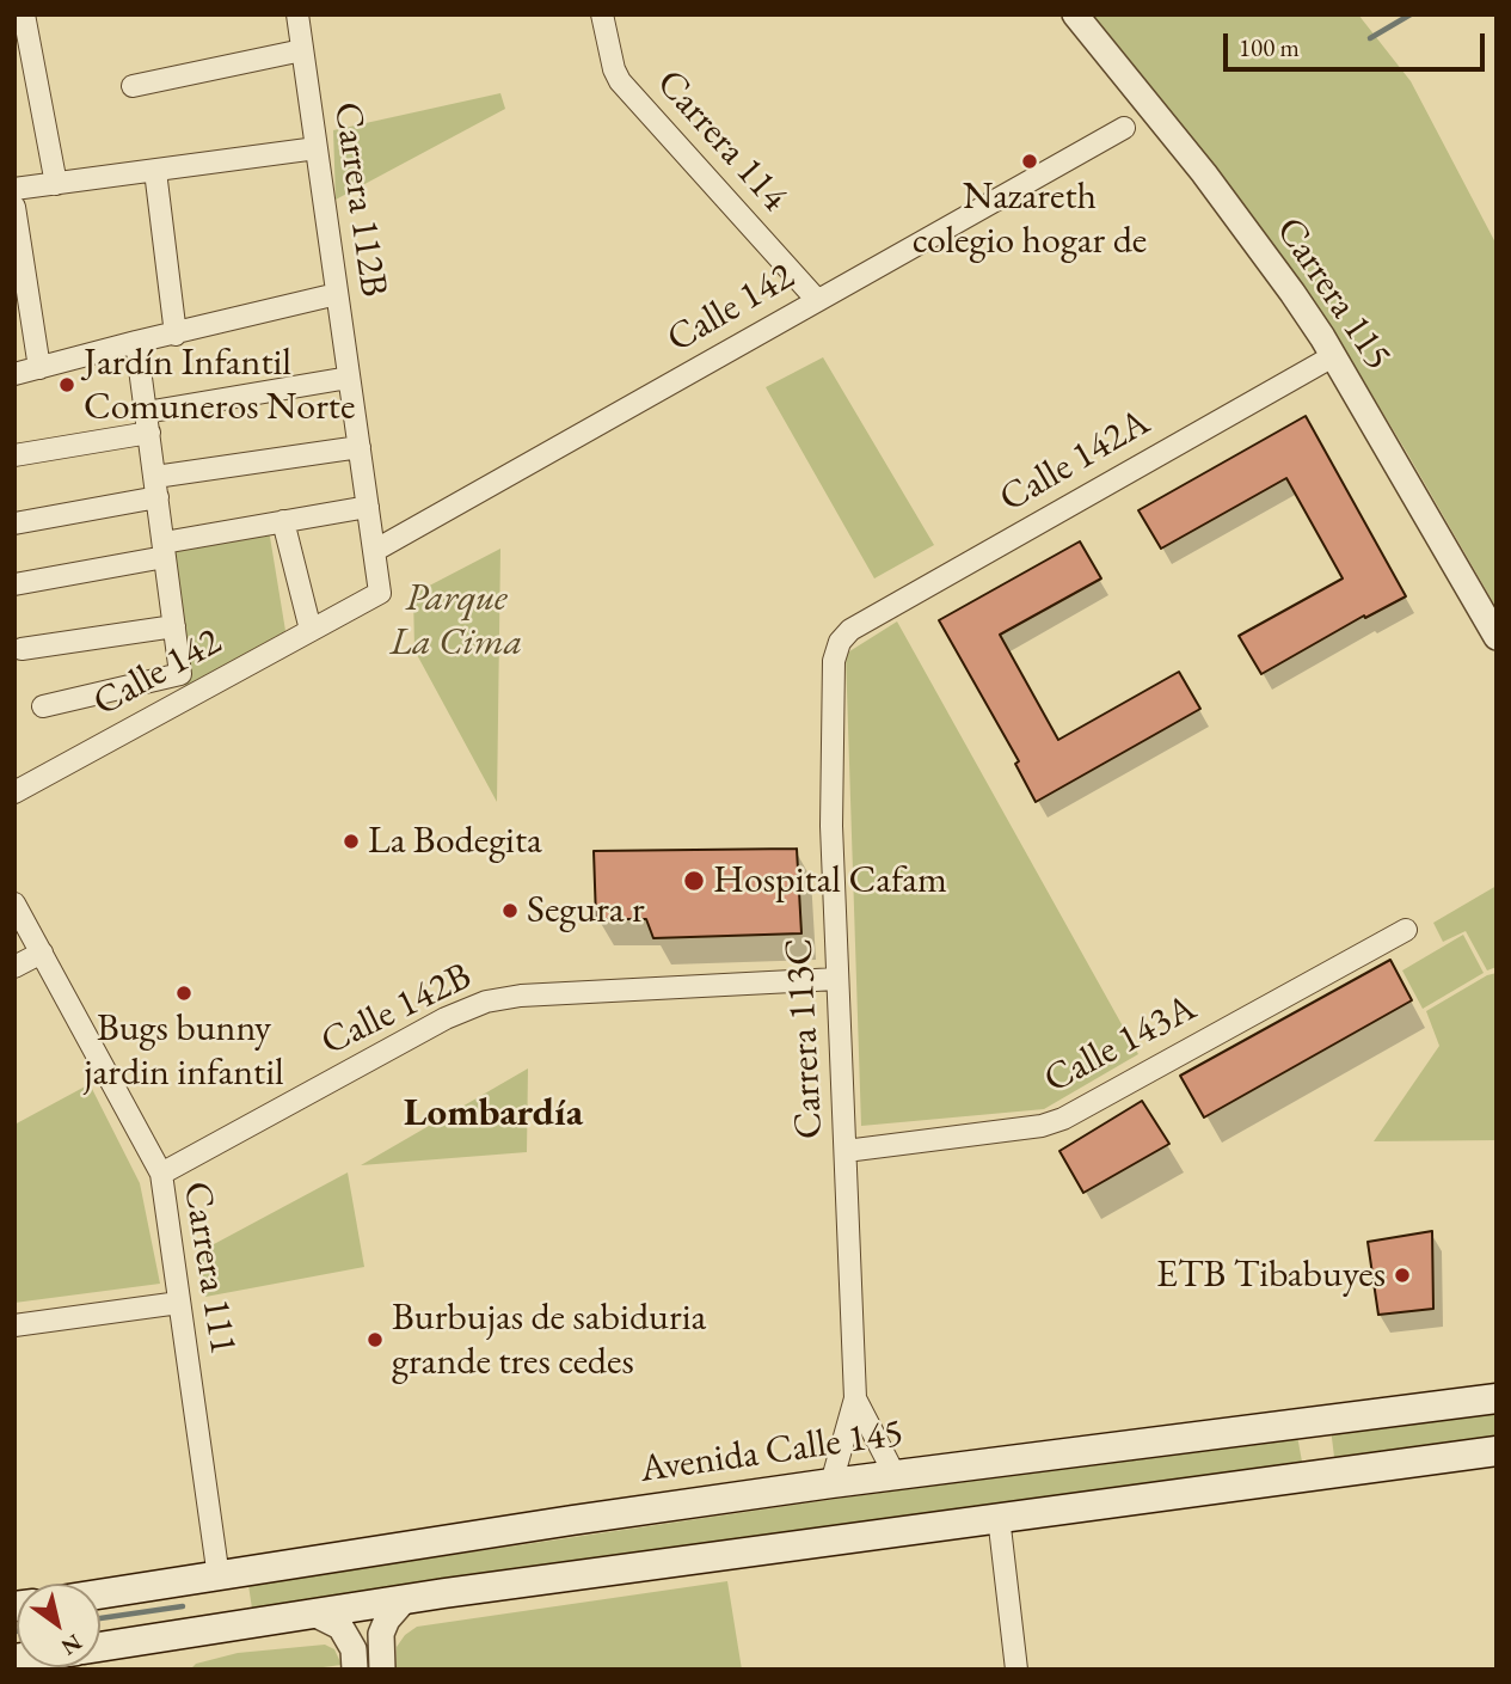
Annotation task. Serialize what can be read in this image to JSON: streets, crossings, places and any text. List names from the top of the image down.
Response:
{
  "streets": {
    "main road": ["Avenida Calle 145"],
    "street": [
      "Carrera 114",
      "Carrera 112B",
      "Carrera 115",
      "Calle 142",
      "Calle 142A",
      "Calle 142B",
      "Carrera 113C",
      "Calle 143A",
      "Carrera 111"
    ]
  },
  "crossings": [
    ["Carrera 114", "Calle 142"],
    ["Carrera 112B", "Calle 142"],
    ["Carrera 115", "Calle 142A"],
    ["Calle 142A", "Carrera 113C"],
    ["Calle 142B", "Carrera 113C"],
    ["Calle 142B", "Carrera 111"],
    ["Carrera 113C", "Calle 143A"],
    ["Carrera 113C", "Avenida Calle 145"],
    ["Carrera 111", "Avenida Calle 145"]
  ],
  "districts": ["Lombardía"],
  "parks": ["Parque La Cima"],
  "places": [
    "Nazareth colegio hogar de",
    "Jardín Infantil Comuneros Norte",
    "La Bodegita",
    "Hospital Cafam",
    "Segura r",
    "Bugs bunny jardin infantil",
    "ETB Tibabuyes",
    "Burbujas de sabiduria grande tres cedes"
  ],
  "scale_bar": "100 m",
  "north": "bottom right"
}
